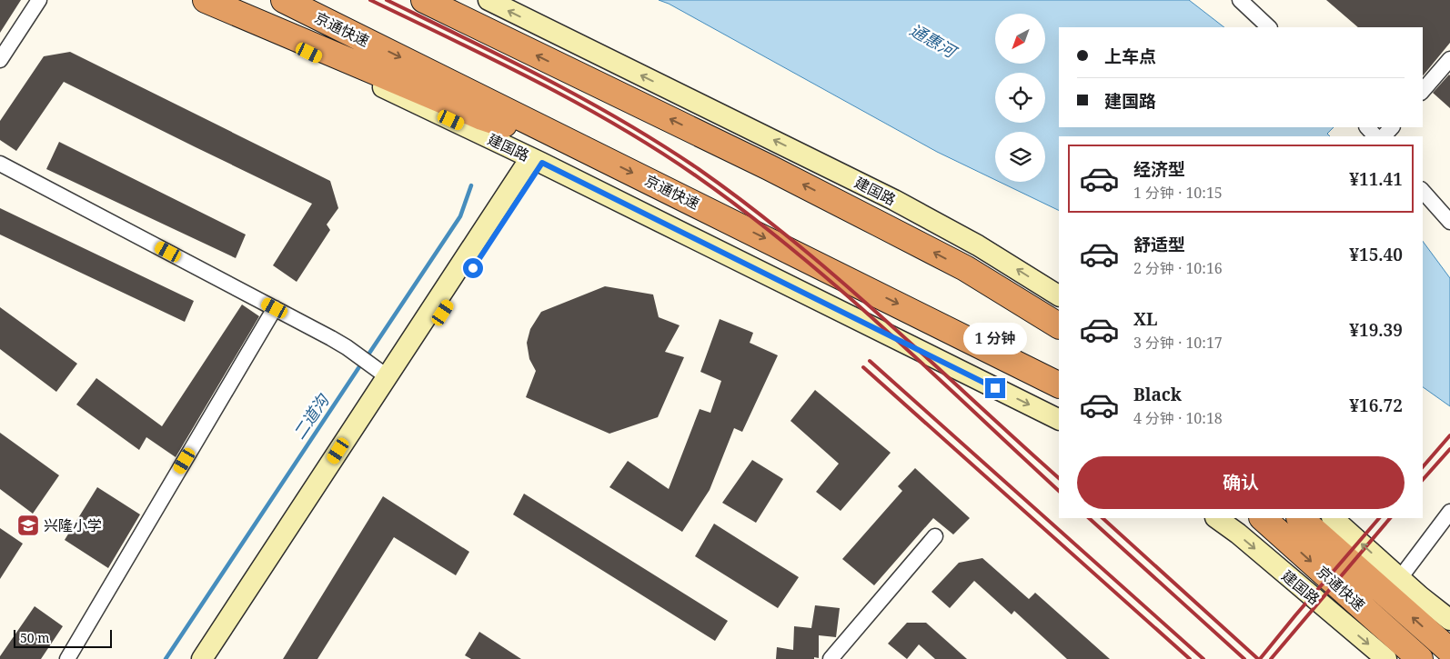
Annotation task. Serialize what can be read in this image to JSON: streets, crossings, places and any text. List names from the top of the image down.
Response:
{
  "streets": {
    "highway": ["京通快速"],
    "main road": ["建国路"]
  },
  "water": ["通惠河", "二道沟"],
  "places": {
    "school or university": ["兴隆小学"]
  },
  "scale_bar": "50 m",
  "north": "bottom left",
  "page": {
    "banner": ["上车点", "建国路"],
    "list": [
      {
        "name": "经济型",
        "note": "1 分钟 · 10:15",
        "value": "¥11.41"
      },
      {
        "name": "舒适型",
        "note": "2 分钟 · 10:16",
        "value": "¥15.40"
      },
      {
        "name": "XL",
        "note": "3 分钟 · 10:17",
        "value": "¥19.39"
      },
      {
        "name": "Black",
        "note": "4 分钟 · 10:18",
        "value": "¥16.72"
      }
    ],
    "bubble": "1 分钟",
    "buttons": "确认",
    "scale": "50 m"
  }
}
